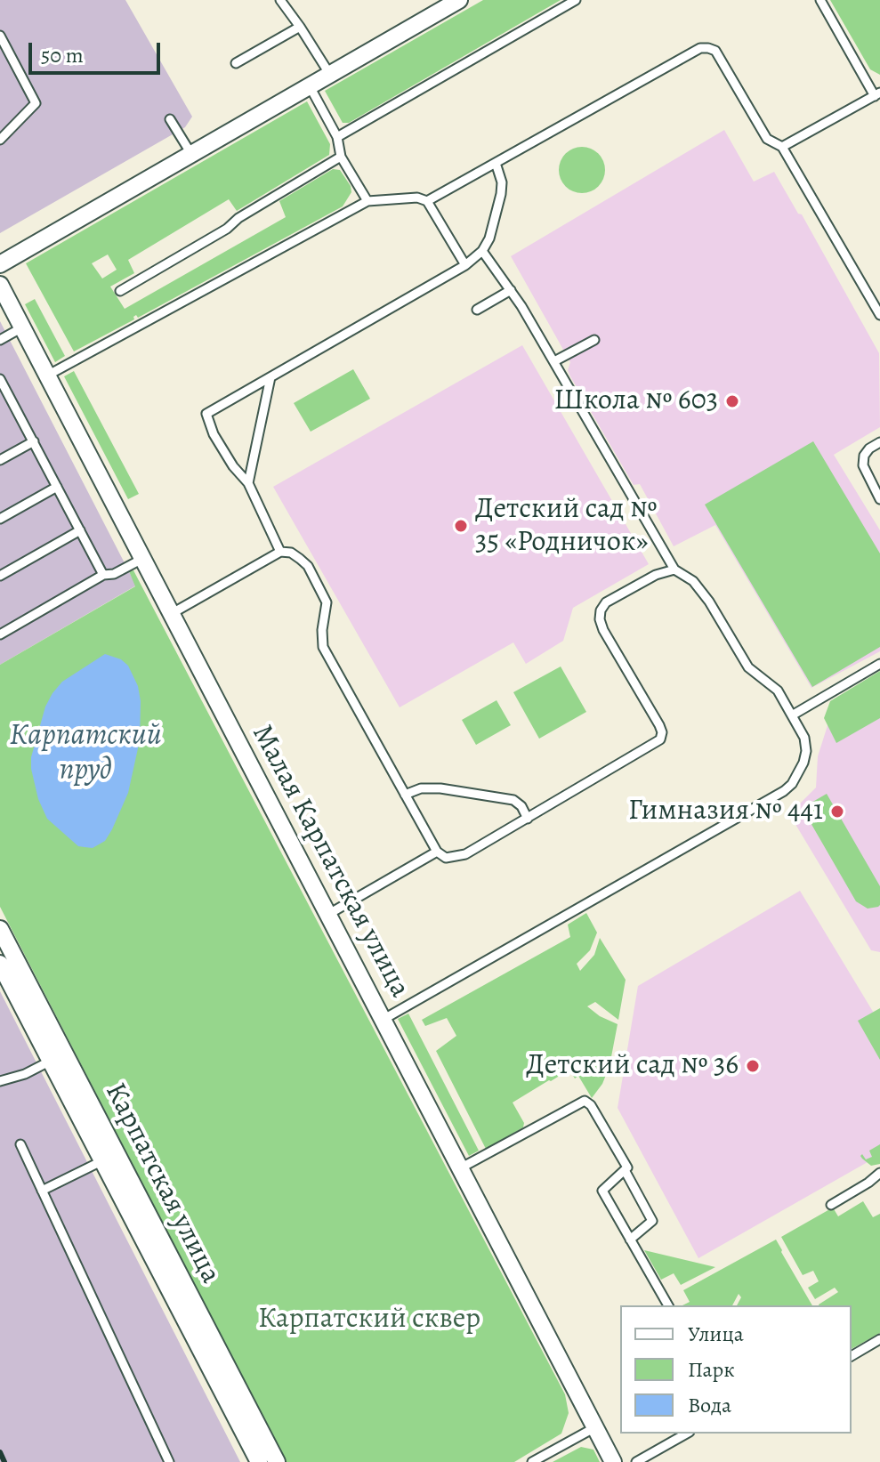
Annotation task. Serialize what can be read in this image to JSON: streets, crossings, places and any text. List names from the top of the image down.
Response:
{
  "streets": {
    "street": ["Малая Карпатская улица", "Карпатская улица"]
  },
  "water": ["Карпатский пруд"],
  "parks": ["Карпатский сквер"],
  "places": [
    "Школа № 603",
    "Детский сад № 35 «Родничок»",
    "Гимназия № 441",
    "Детский сад № 36"
  ],
  "legend": ["Улица", "Парк", "Вода"],
  "scale_bar": "50 m"
}
